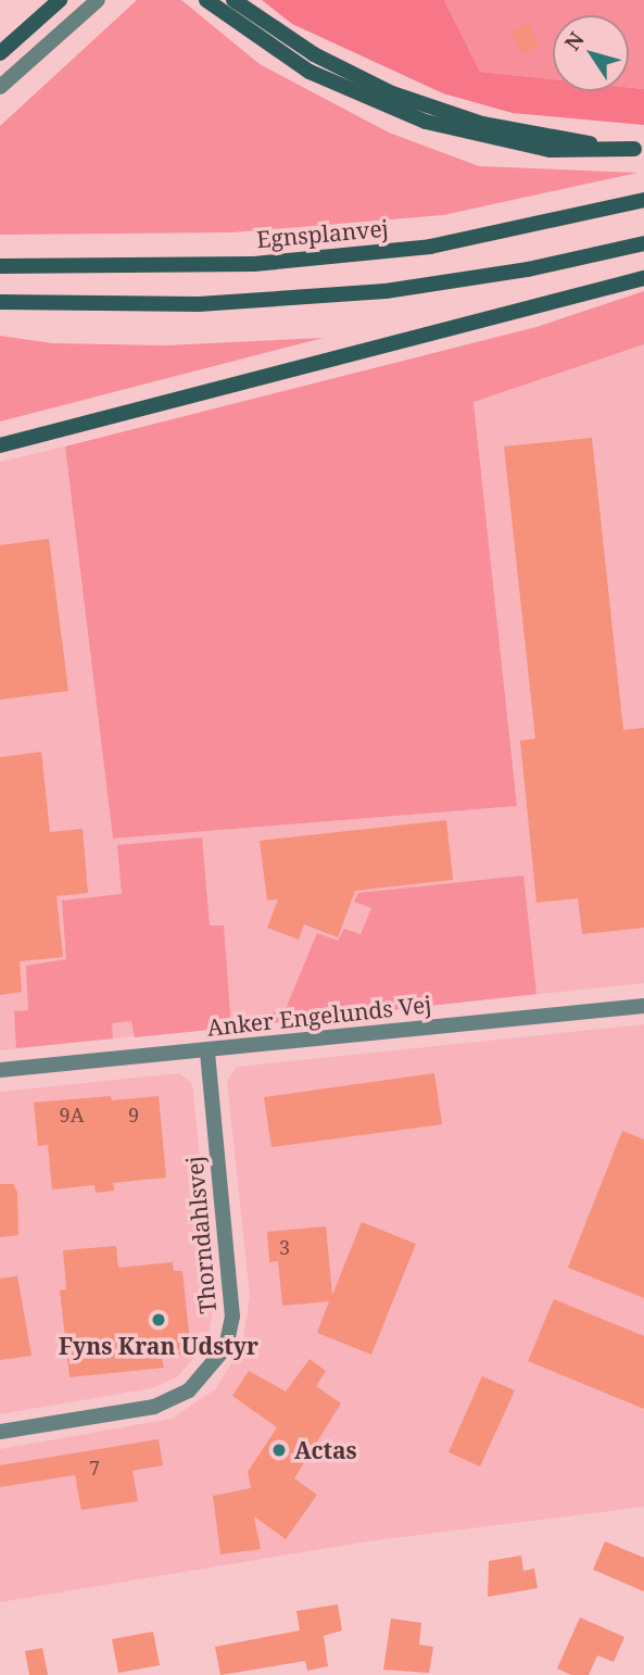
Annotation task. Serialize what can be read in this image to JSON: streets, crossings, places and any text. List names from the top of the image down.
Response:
{
  "streets": {
    "main road": ["Egnsplanvej"],
    "street": ["Anker Engelunds Vej", "Thorndahlsvej"]
  },
  "crossings": [
    ["Anker Engelunds Vej", "Thorndahlsvej"]
  ],
  "places": ["Fyns Kran Udstyr", "Actas"],
  "house_numbers": [
    "9A",
    "9",
    "3",
    "7"
  ],
  "north": "top left"
}
